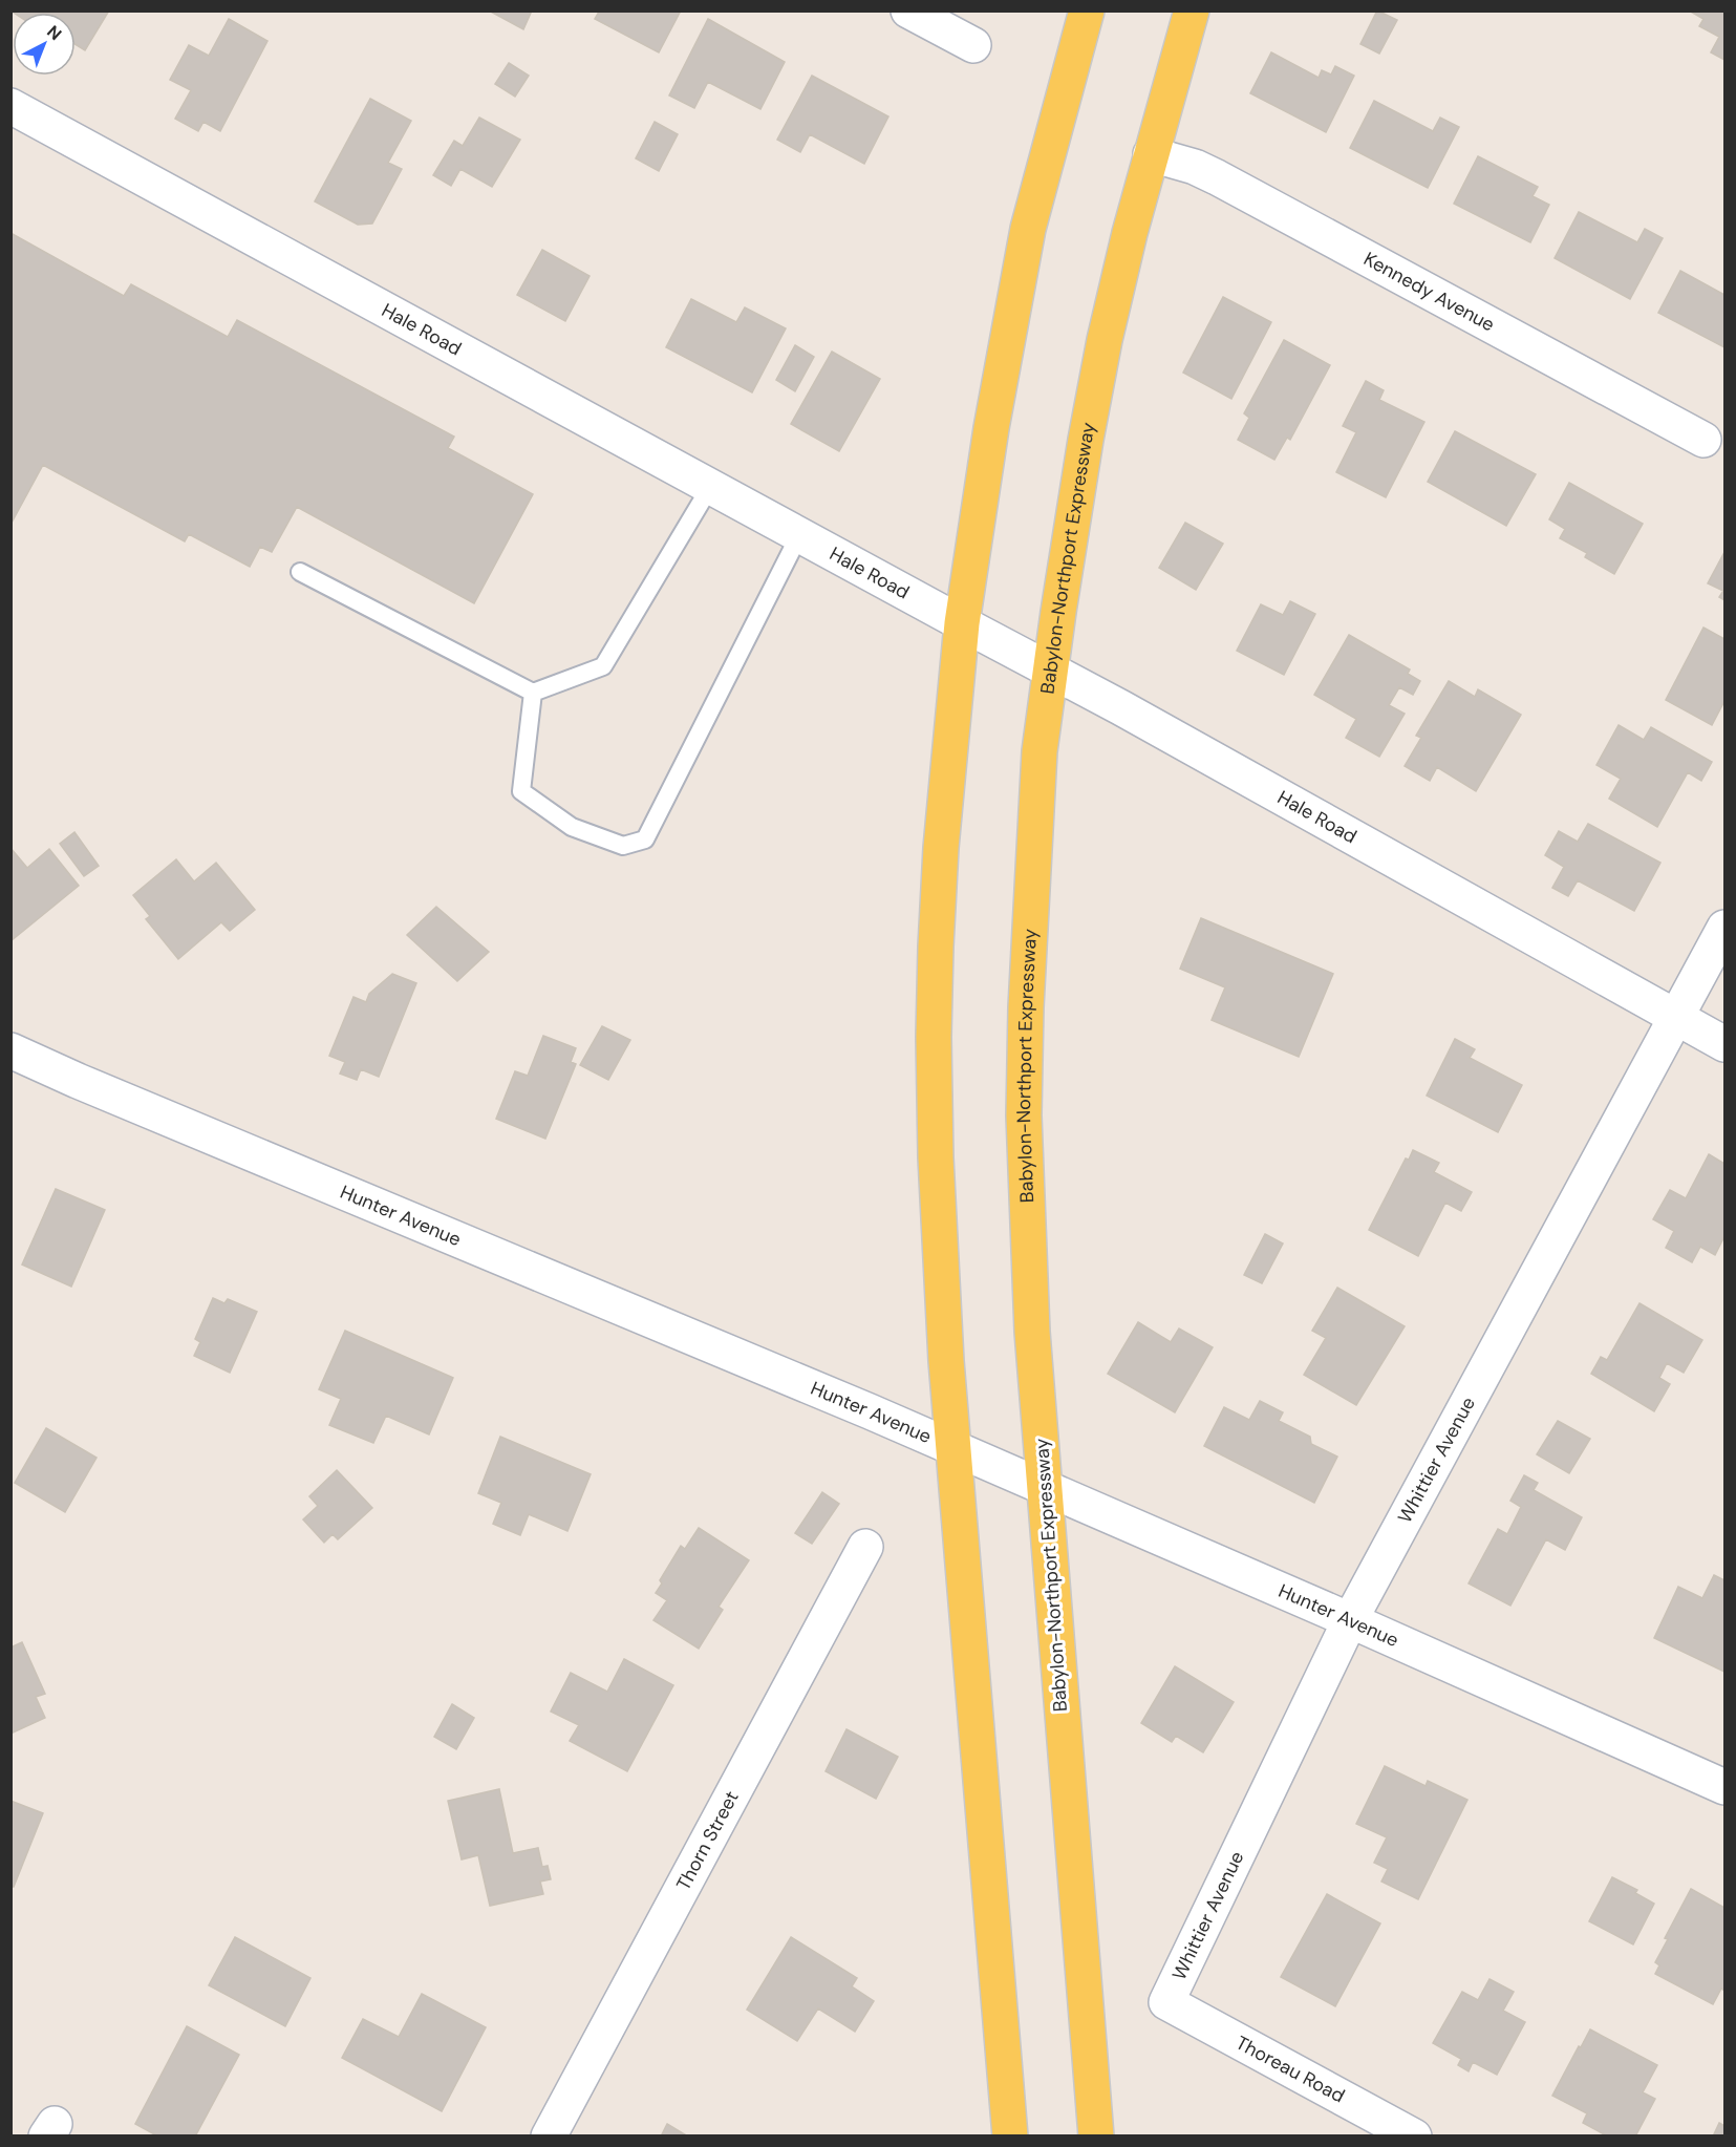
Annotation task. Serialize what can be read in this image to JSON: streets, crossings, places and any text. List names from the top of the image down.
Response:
{
  "streets": {
    "main road": ["Babylon-Northport Expressway"],
    "street": [
      "Kennedy Avenue",
      "Hale Road",
      "Hunter Avenue",
      "Whittier Avenue",
      "Thorn Street",
      "Thoreau Road"
    ]
  },
  "crossings": [
    ["Kennedy Avenue", "Babylon-Northport Expressway"],
    ["Hale Road", "Babylon-Northport Expressway"],
    ["Hale Road", "Whittier Avenue"],
    ["Babylon-Northport Expressway", "Hunter Avenue"],
    ["Hunter Avenue", "Whittier Avenue"],
    ["Whittier Avenue", "Thoreau Road"]
  ],
  "north": "top right"
}
